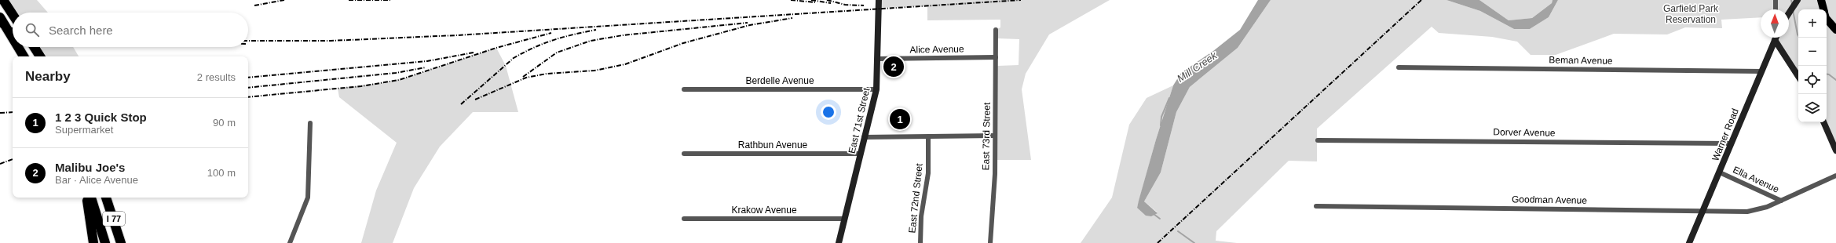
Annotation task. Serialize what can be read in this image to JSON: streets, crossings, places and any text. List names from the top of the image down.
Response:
{
  "streets": {
    "highway": ["I 77"],
    "main road": ["East 71st Street", "Warner Road"],
    "street": [
      "Alice Avenue",
      "Beman Avenue",
      "Berdelle Avenue",
      "Dorver Avenue",
      "East 73rd Street",
      "Rathbun Avenue",
      "Ella Avenue",
      "East 72nd Street",
      "Goodman Avenue",
      "Krakow Avenue"
    ]
  },
  "crossings": [
    ["Alice Avenue", "East 71st Street"],
    ["Alice Avenue", "East 73rd Street"],
    ["Beman Avenue", "Warner Road"],
    ["Berdelle Avenue", "East 71st Street"],
    ["East 71st Street", "Rathbun Avenue"],
    ["East 71st Street", "Krakow Avenue"],
    ["Dorver Avenue", "Warner Road"],
    ["Warner Road", "Ella Avenue"],
    ["Warner Road", "Goodman Avenue"],
    ["Ella Avenue", "Goodman Avenue"]
  ],
  "water": ["Mill Creek"],
  "parks": ["Garfield Park Reservation"],
  "north": "top",
  "page": {
    "map_buttons": ["+", "−"],
    "search": "Search here",
    "pins": ["2", "1"],
    "heading": ["Nearby", "2 results"],
    "list": [
      {
        "mark": "1",
        "name": "1 2 3 Quick Stop",
        "note": "Supermarket",
        "value": "90 m"
      },
      {
        "mark": "2",
        "name": "Malibu Joe's",
        "note": "Bar · Alice Avenue",
        "value": "100 m"
      }
    ]
  }
}
